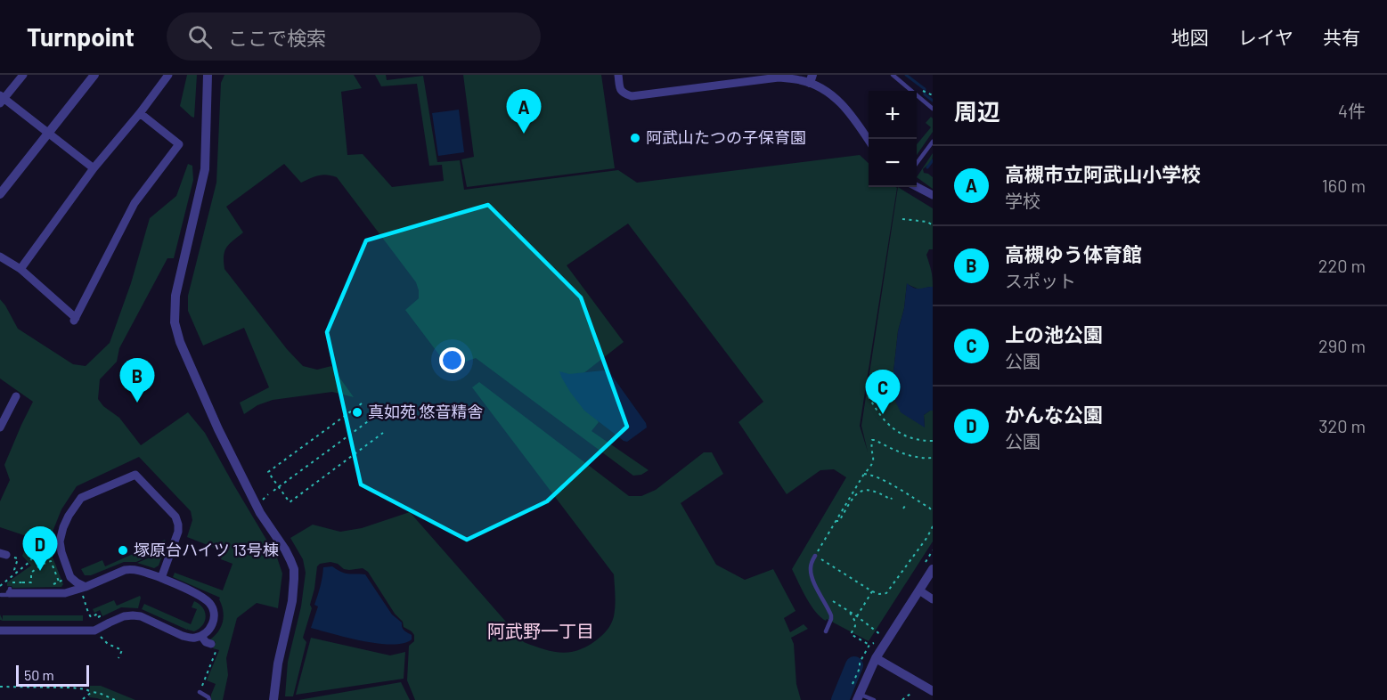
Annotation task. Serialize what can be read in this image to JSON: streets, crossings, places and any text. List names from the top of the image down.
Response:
{
  "districts": ["阿武野一丁目"],
  "places": ["阿武山たつの子保育園", "真如苑 悠音精舎", "塚原台ハイツ 13号棟"],
  "scale_bar": "50 m",
  "page": {
    "header": "Turnpoint",
    "search": "ここで検索",
    "nav": ["地図", "レイヤ", "共有"],
    "heading": ["周辺", "4件"],
    "pins": [
      "A",
      "B",
      "C",
      "D"
    ],
    "map_buttons": ["+", "−"],
    "list": [
      {
        "mark": "A",
        "name": "高槻市立阿武山小学校",
        "note": "学校",
        "value": "160 m"
      },
      {
        "mark": "B",
        "name": "高槻ゆう体育館",
        "note": "スポット",
        "value": "220 m"
      },
      {
        "mark": "C",
        "name": "上の池公園",
        "note": "公園",
        "value": "290 m"
      },
      {
        "mark": "D",
        "name": "かんな公園",
        "note": "公園",
        "value": "320 m"
      }
    ],
    "scale": "50 m"
  }
}
